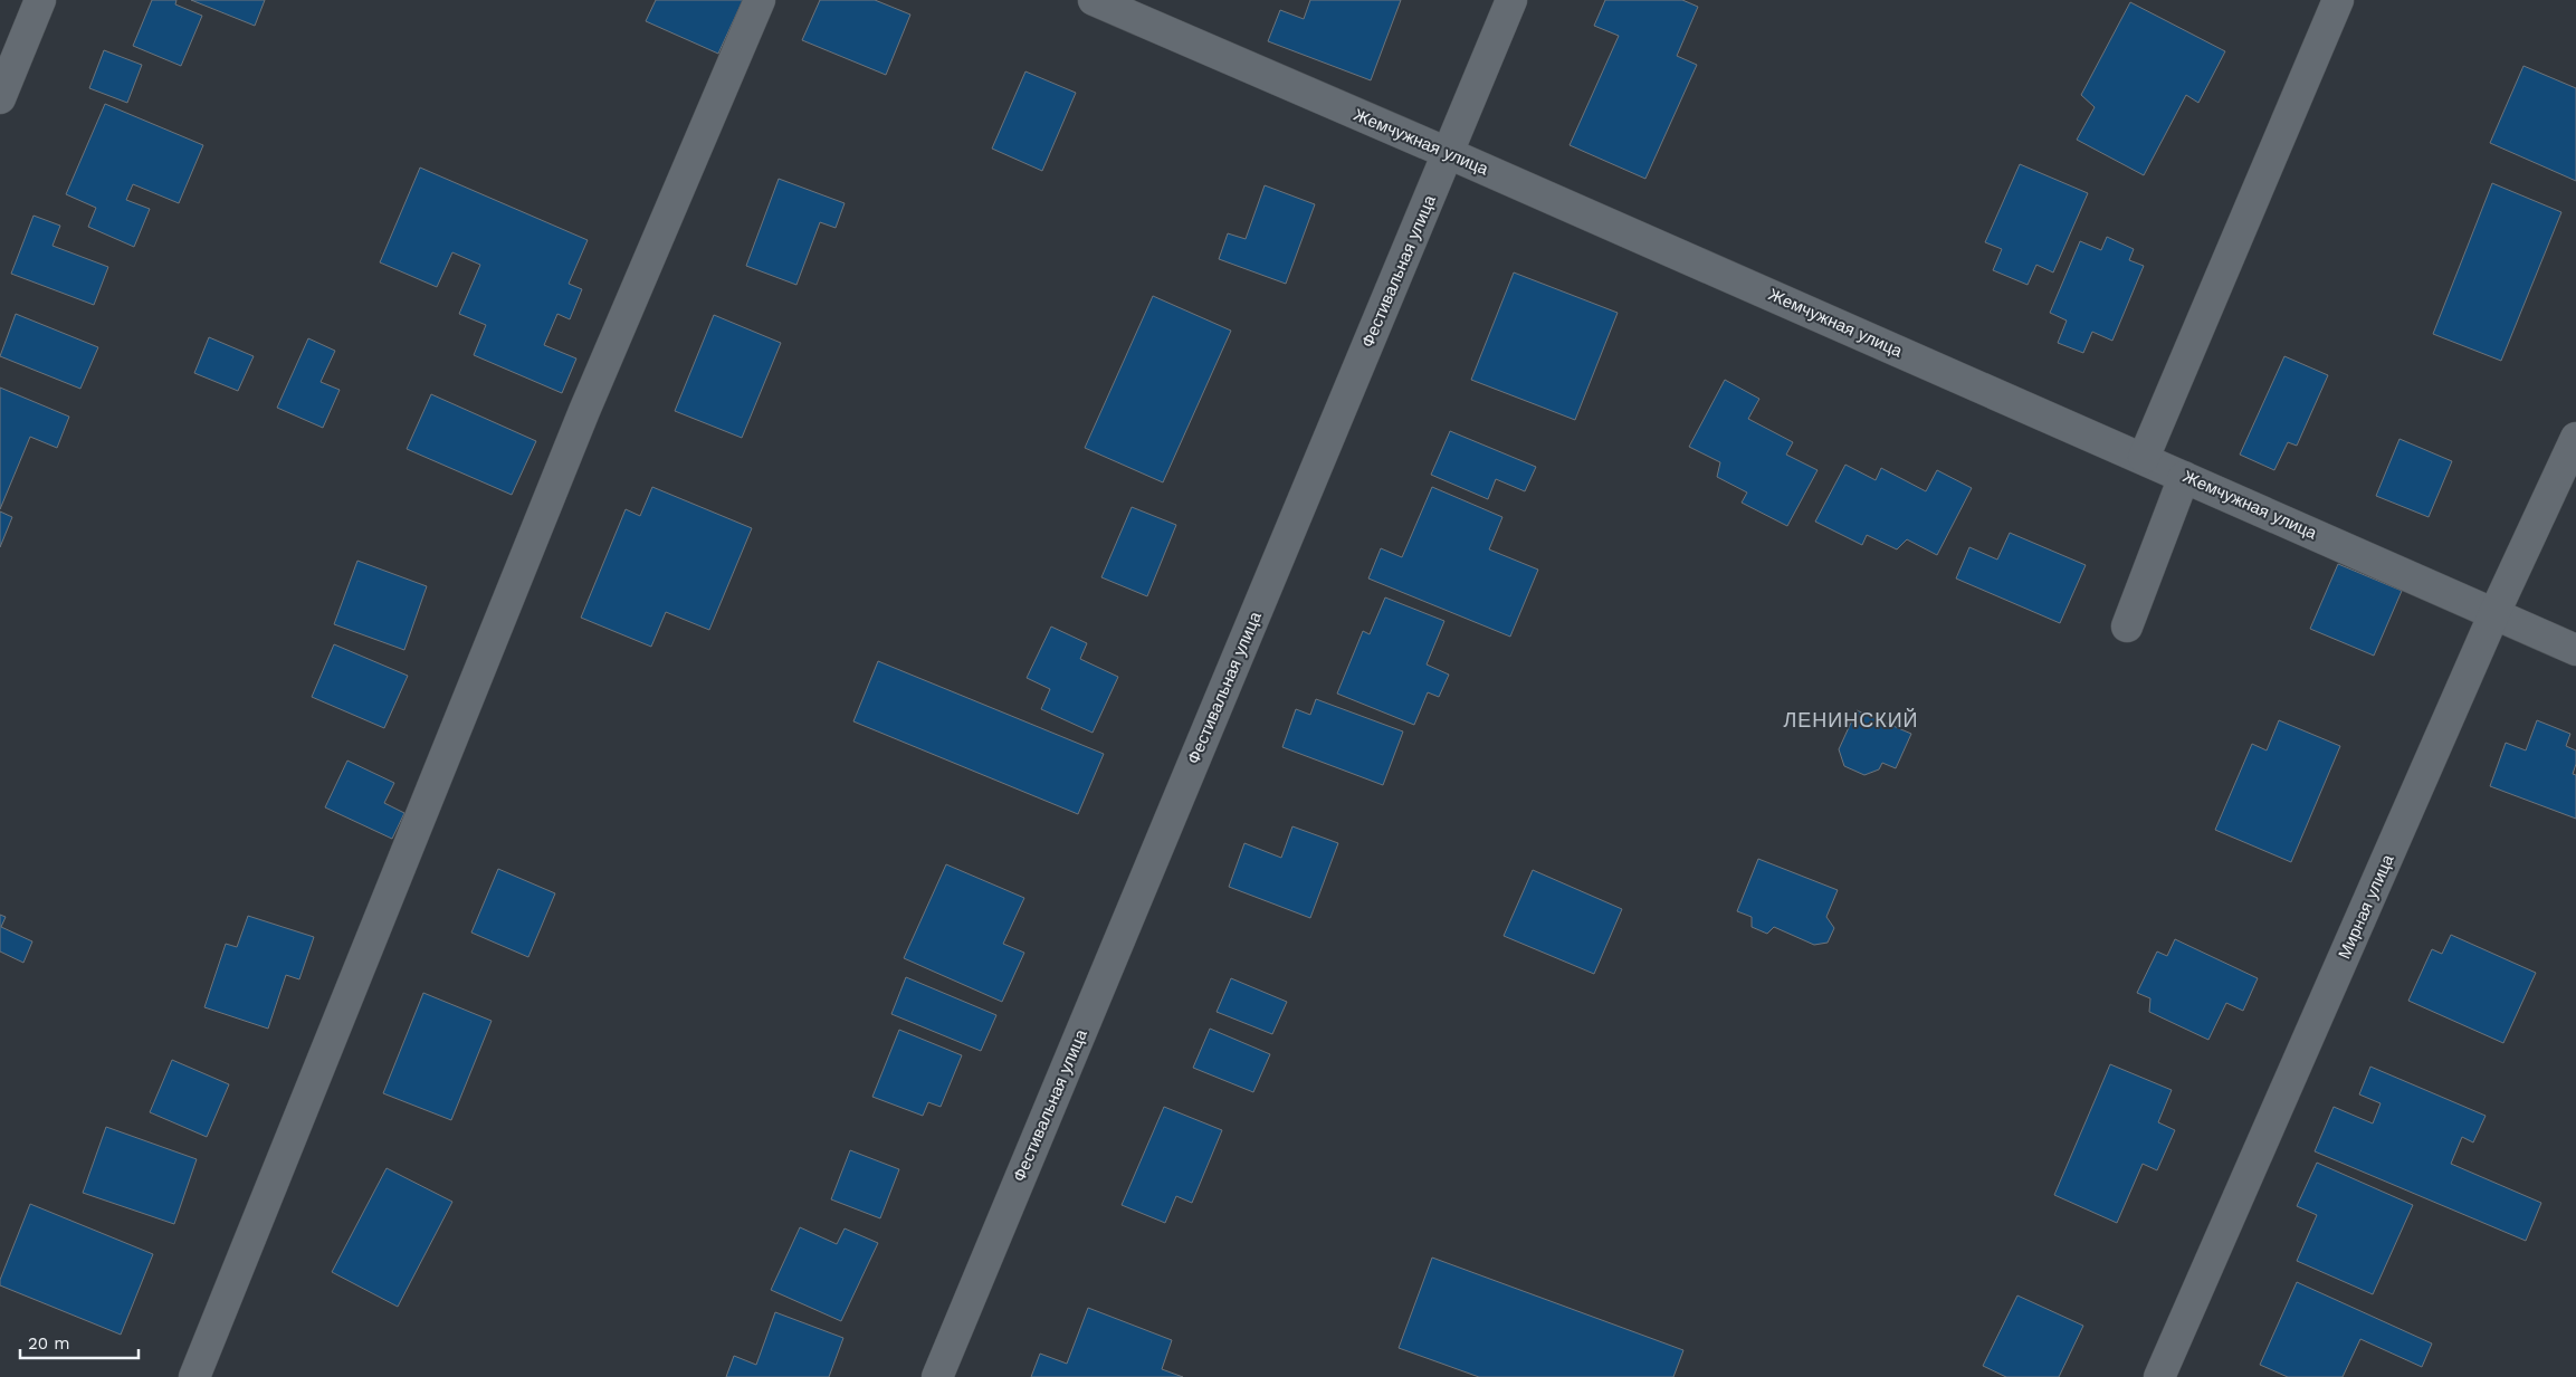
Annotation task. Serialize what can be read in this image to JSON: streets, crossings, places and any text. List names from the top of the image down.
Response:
{
  "streets": {
    "street": ["Жемчужная улица", "Фестивальная улица", "Мирная улица"]
  },
  "crossings": [
    ["Жемчужная улица", "Фестивальная улица"],
    ["Жемчужная улица", "Мирная улица"]
  ],
  "districts": ["ЛЕНИНСКИЙ"],
  "scale_bar": "20 m"
}
